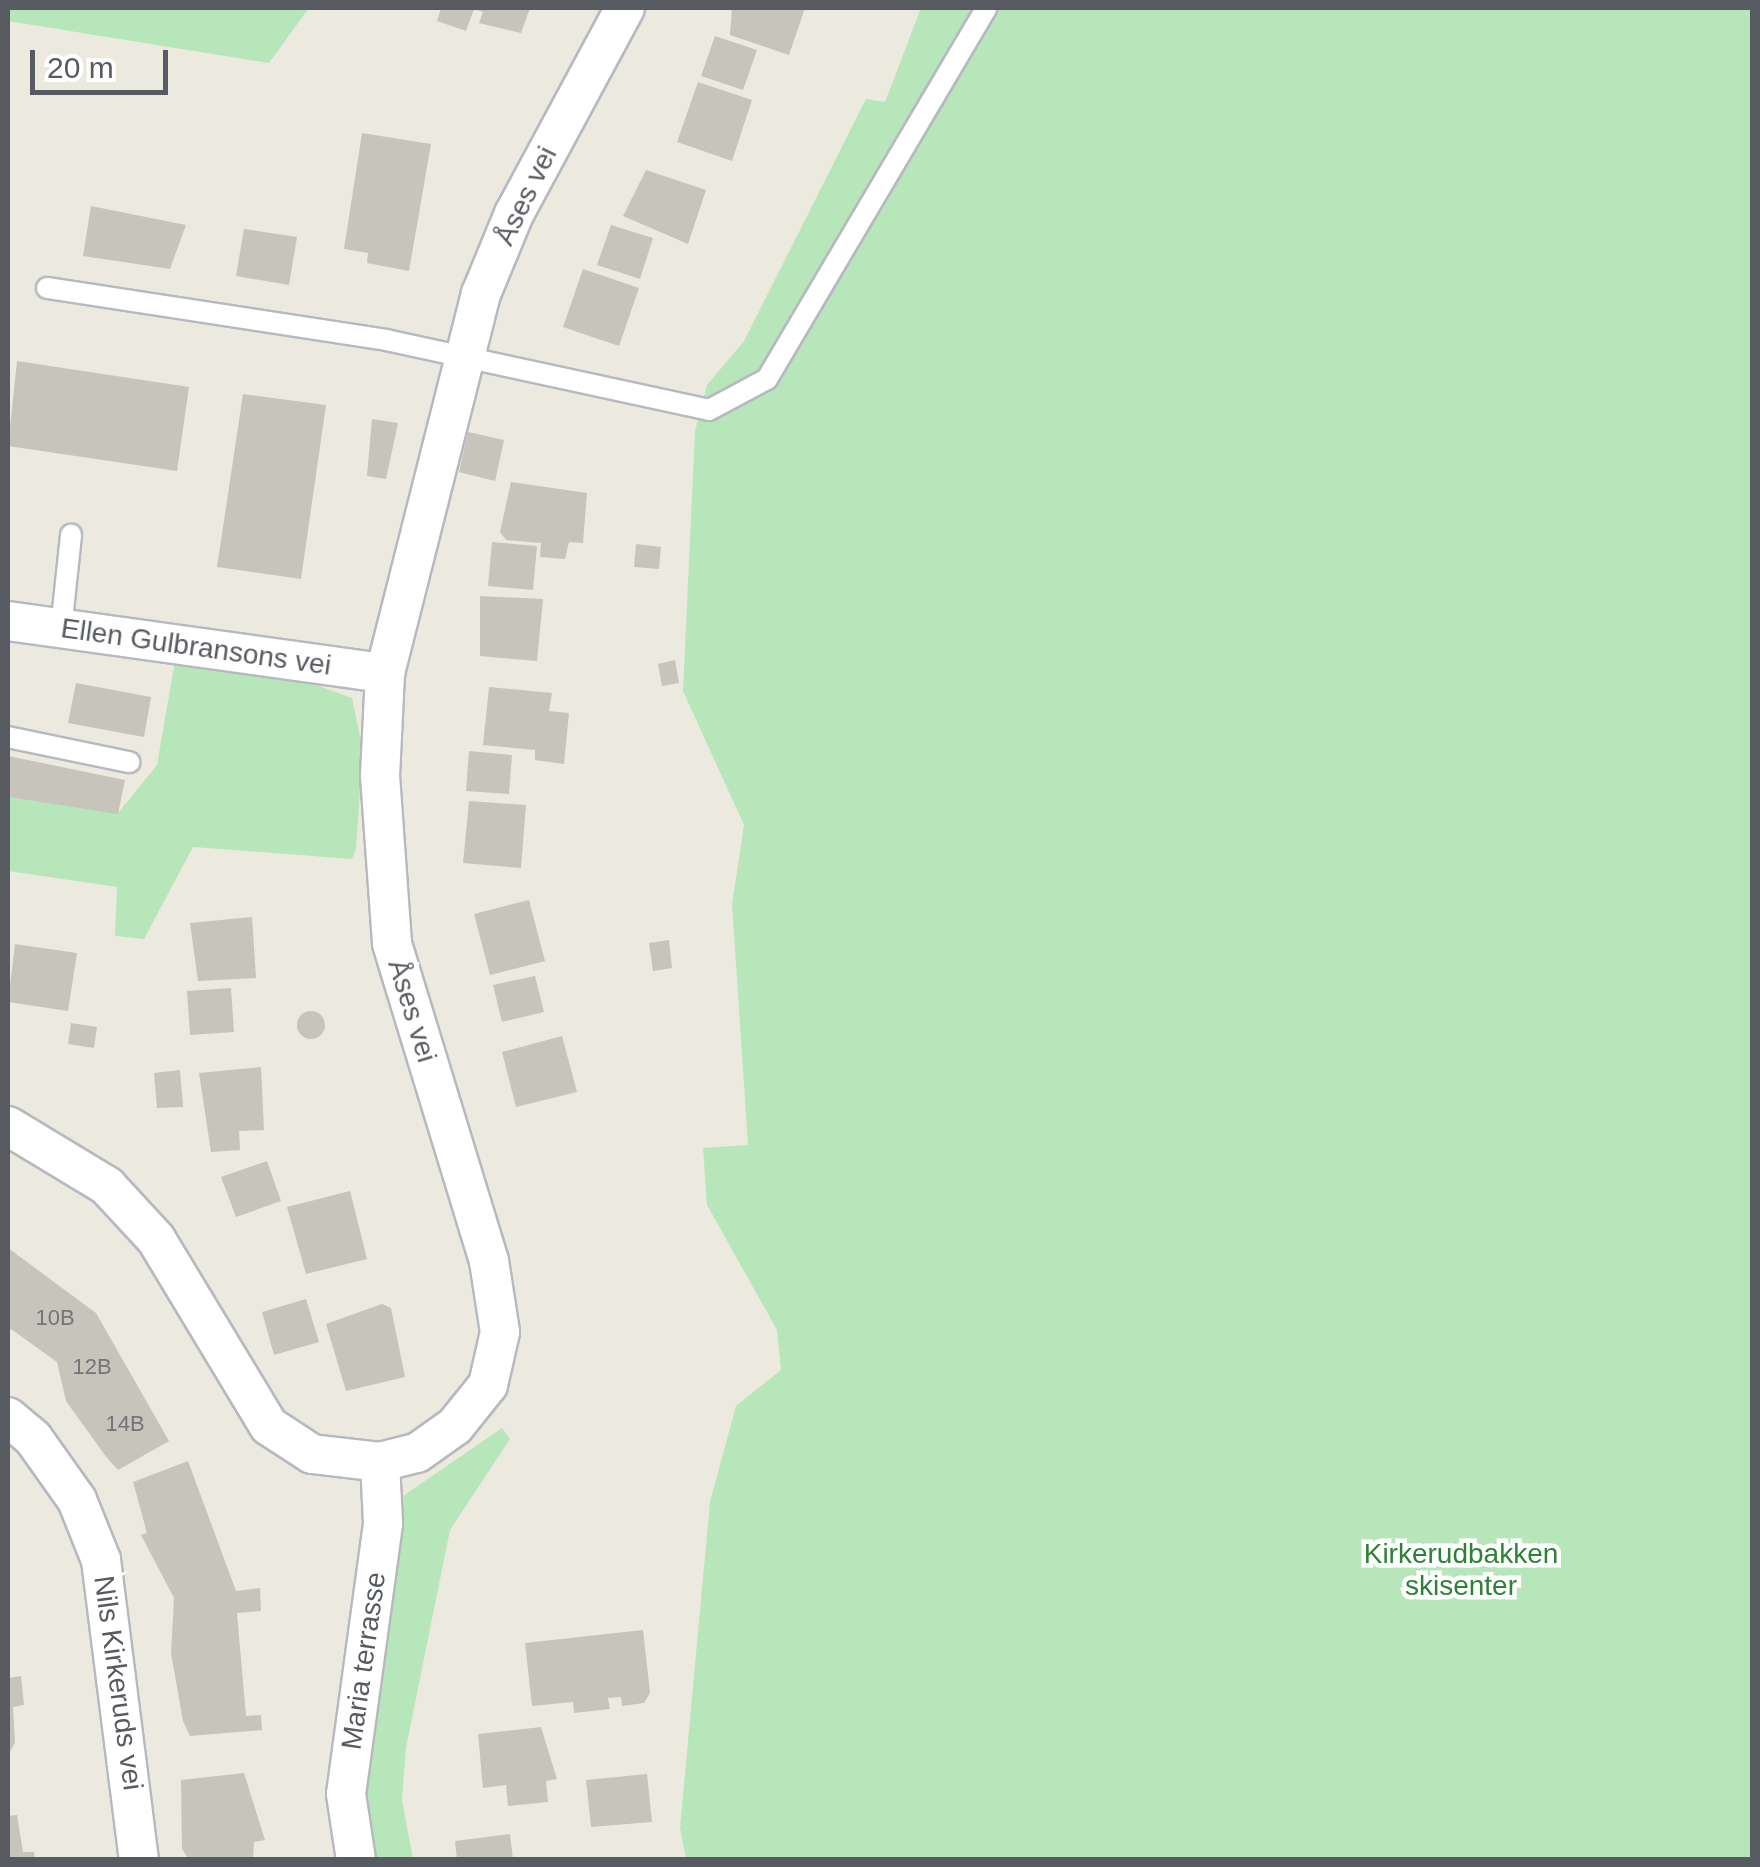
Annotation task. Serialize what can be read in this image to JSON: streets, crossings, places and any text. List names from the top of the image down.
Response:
{
  "streets": {
    "street": [
      "Åses vei",
      "Ellen Gulbransons vei",
      "Maria terrasse",
      "Nils Kirkeruds vei"
    ]
  },
  "crossings": [
    ["Åses vei", "Ellen Gulbransons vei"],
    ["Åses vei", "Maria terrasse"]
  ],
  "parks": ["Kirkerudbakken skisenter"],
  "house_numbers": ["10B", "12B", "14B"],
  "scale_bar": "20 m"
}
